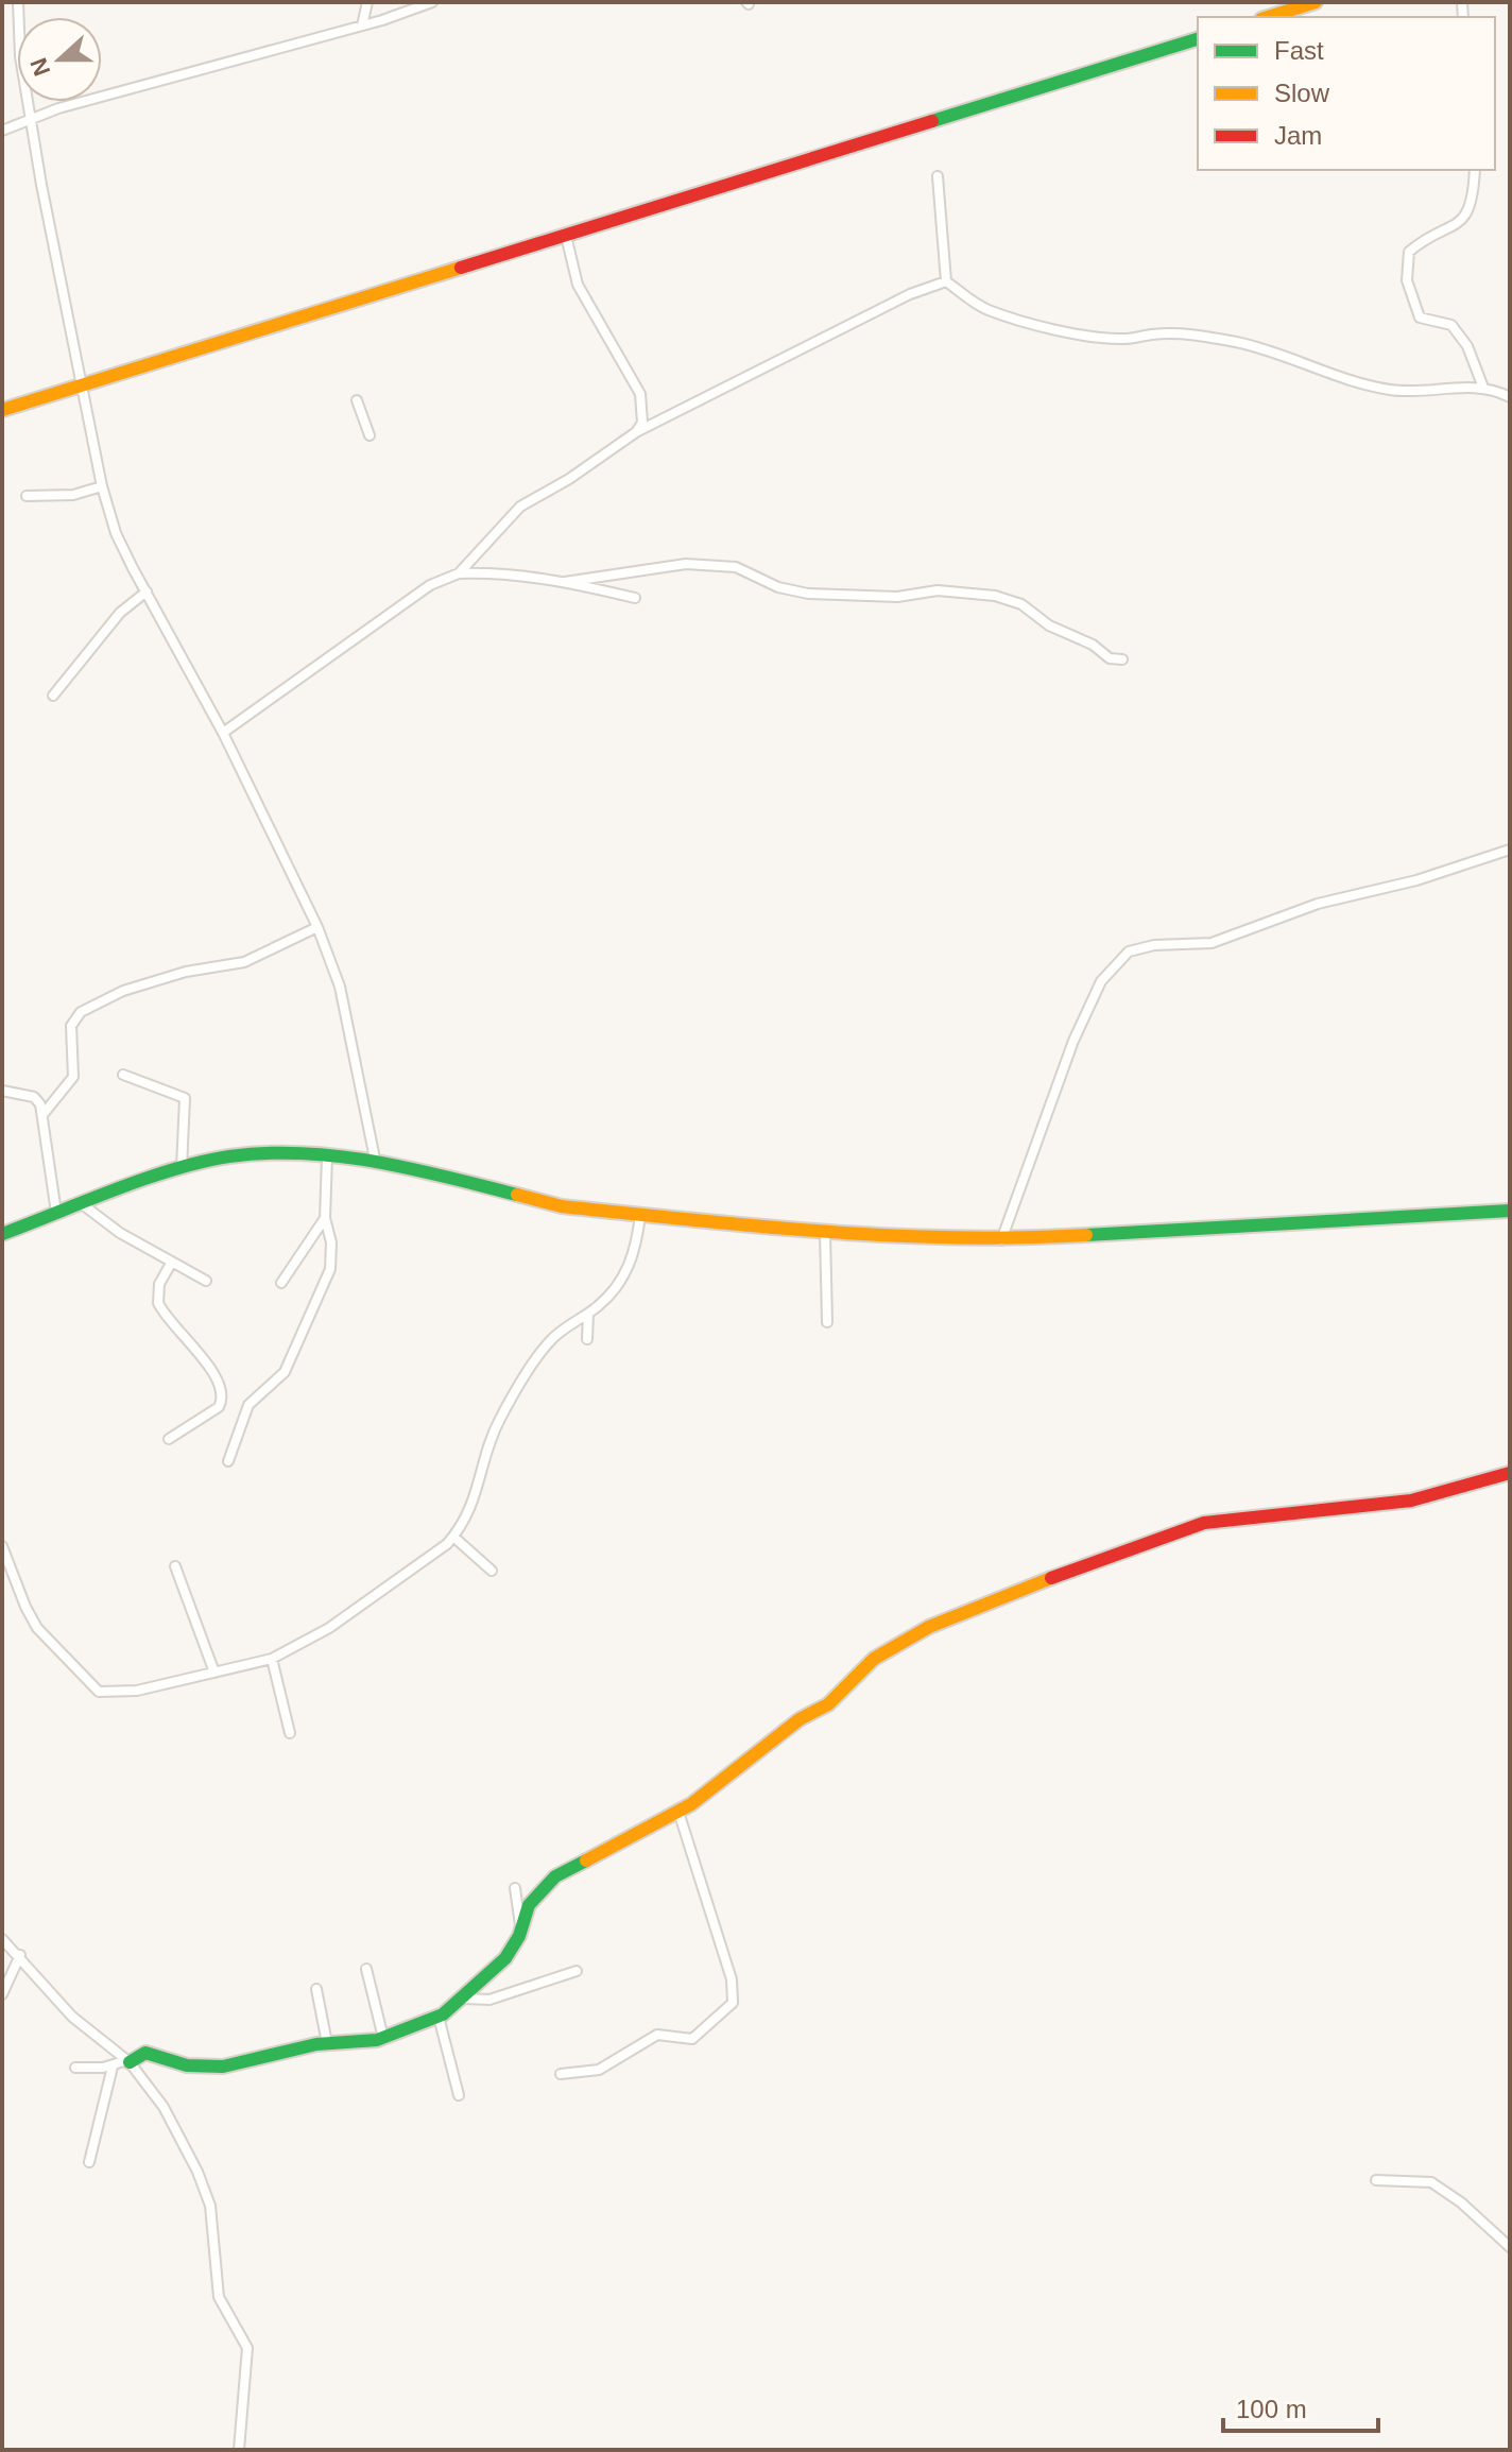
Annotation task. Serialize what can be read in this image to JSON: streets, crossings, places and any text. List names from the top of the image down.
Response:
{
  "legend": ["Fast", "Slow", "Jam"],
  "scale_bar": "100 m",
  "north": "left"
}
